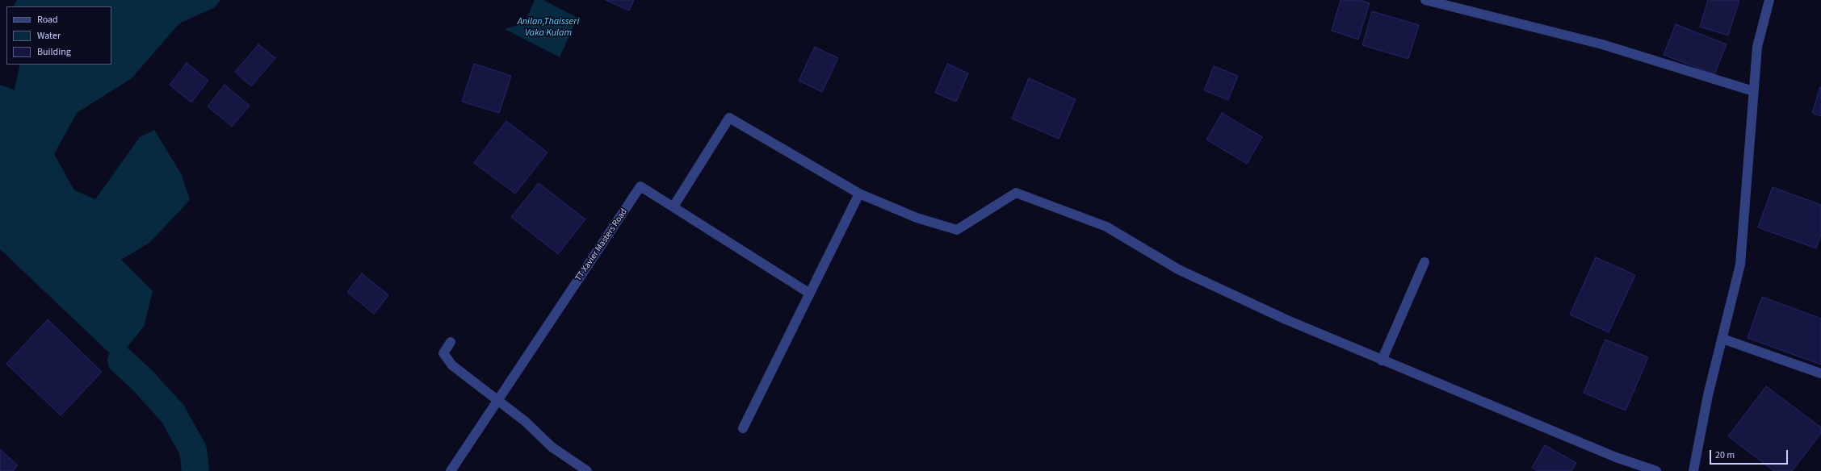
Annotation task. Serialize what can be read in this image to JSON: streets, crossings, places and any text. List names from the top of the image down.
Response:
{
  "streets": {
    "street": ["TT Xavier Masters Road"]
  },
  "water": ["Anilan,Thaisseri Vaka Kulam"],
  "legend": ["Road", "Water", "Building"],
  "scale_bar": "20 m"
}
